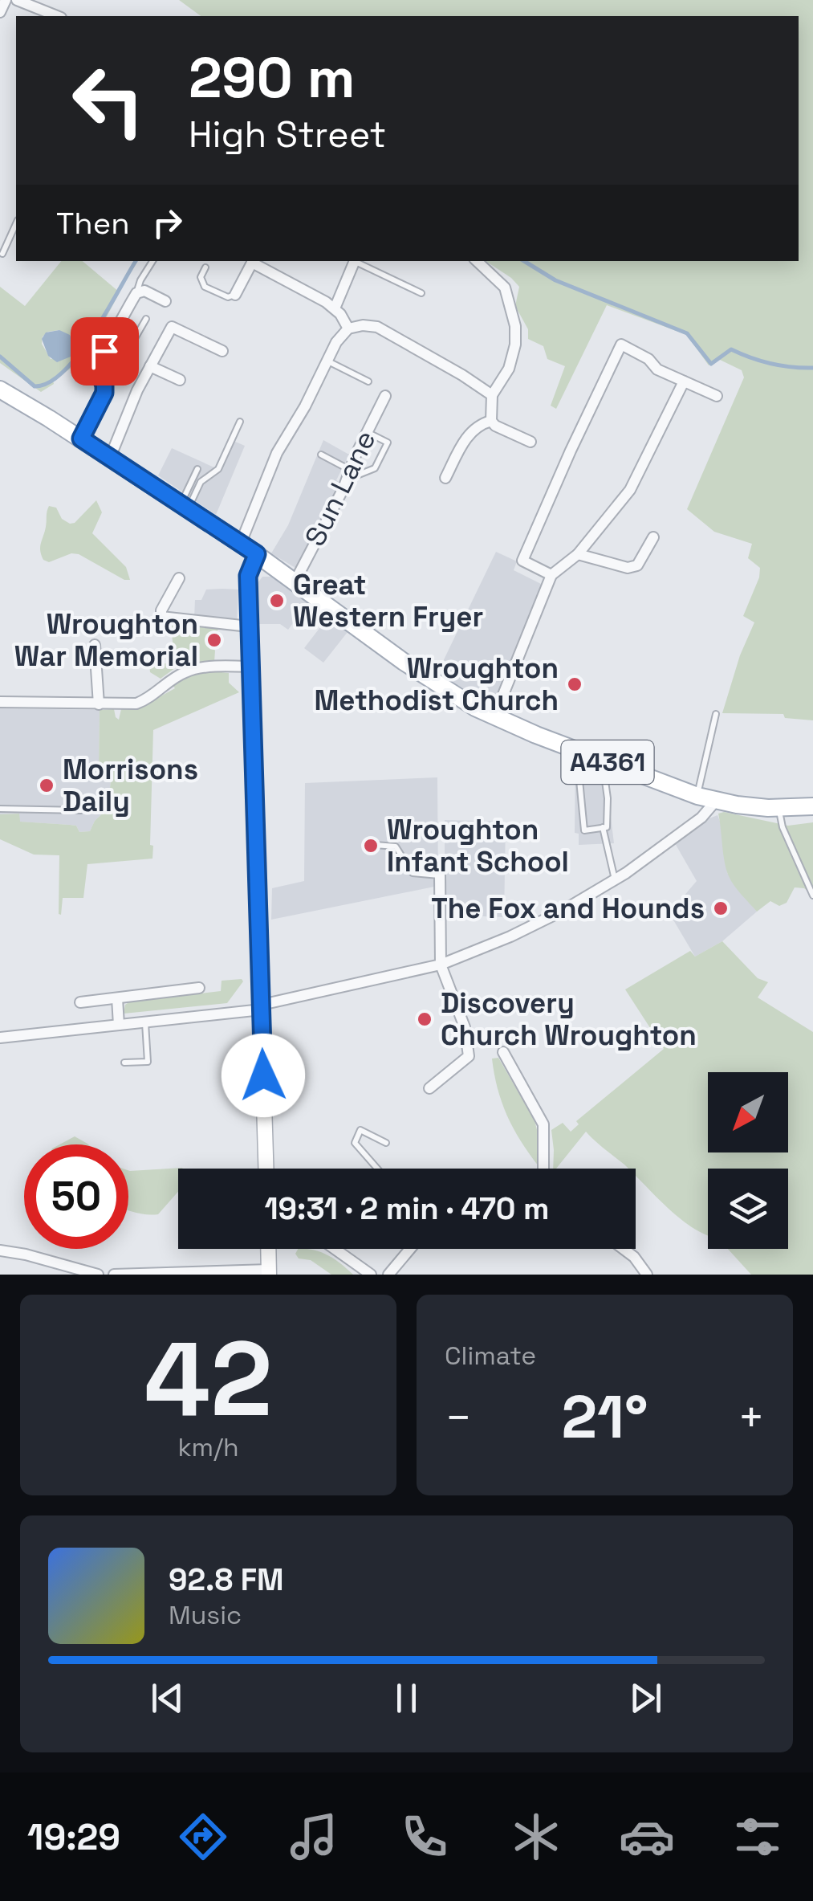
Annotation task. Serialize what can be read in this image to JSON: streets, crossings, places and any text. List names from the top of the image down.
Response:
{
  "streets": {
    "main road": ["A4361"],
    "street": ["Sun Lane"]
  },
  "crossings": [
    ["Sun Lane", "A4361"]
  ],
  "places": [
    "Great Western Fryer",
    "Wroughton War Memorial",
    "Wroughton Methodist Church",
    "Morrisons Daily",
    "Wroughton Infant School",
    "The Fox and Hounds",
    "Discovery Church Wroughton"
  ],
  "north": "bottom left",
  "page": {
    "turn": ["290 m", "High Street"],
    "then": "Then",
    "limit": "50",
    "trip": "19:31 · 2 min · 470 m",
    "tile": [
      ["42", "km/h"],
      "Climate"
    ],
    "heat": ["−", "21°", "+"],
    "song": ["92.8 FM", "Music"],
    "tabs": "19:29"
  }
}
